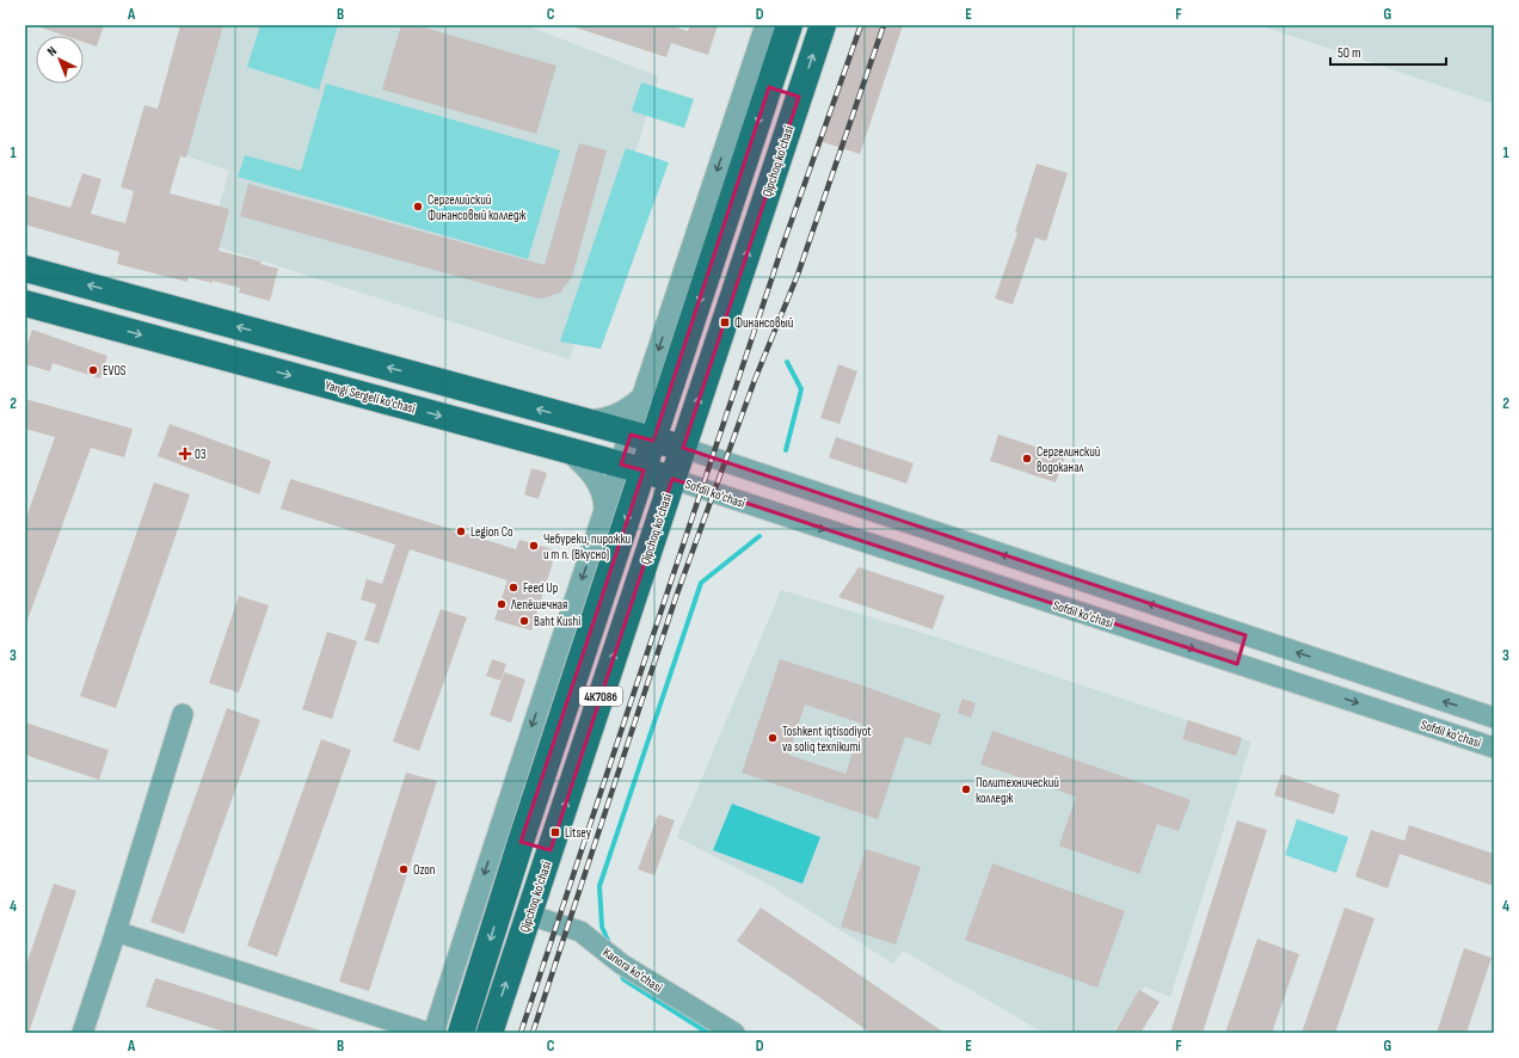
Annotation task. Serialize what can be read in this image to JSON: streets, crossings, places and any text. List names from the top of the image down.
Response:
{
  "streets": {
    "main road": ["Qipchoq ko'chasi", "Yangi Sergeli ko'chasi", "4К708б"],
    "street": ["Sofdil ko'chasi", "Kanora ko'chasi"]
  },
  "crossings": [
    ["Qipchoq ko'chasi", "Yangi Sergeli ko'chasi"],
    ["Qipchoq ko'chasi", "Sofdil ko'chasi"],
    ["Qipchoq ko'chasi", "Kanora ko'chasi"],
    ["Yangi Sergeli ko'chasi", "Sofdil ko'chasi"]
  ],
  "places": {
    "other": [
      "Сергелийский Финансовый колледж",
      "EVOS",
      "Сергелинский водоканал",
      "Legion Co",
      "Чебуреки, пирожки и т п. (Вкусно)",
      "Feed Up",
      "Лепёшечная",
      "Baht Kushi",
      "Toshkent iqtisodiyot va soliq texnikumi",
      "Политехнический колледж",
      "Ozon"
    ],
    "transit": ["Финансовый", "Litsey"],
    "health": ["03"]
  },
  "scale_bar": "50 m",
  "north": "top left",
  "grid": {
    "columns": [
      "A",
      "B",
      "C",
      "D",
      "E",
      "F",
      "G"
    ],
    "rows": [
      "1",
      "2",
      "3",
      "4"
    ]
  }
}
